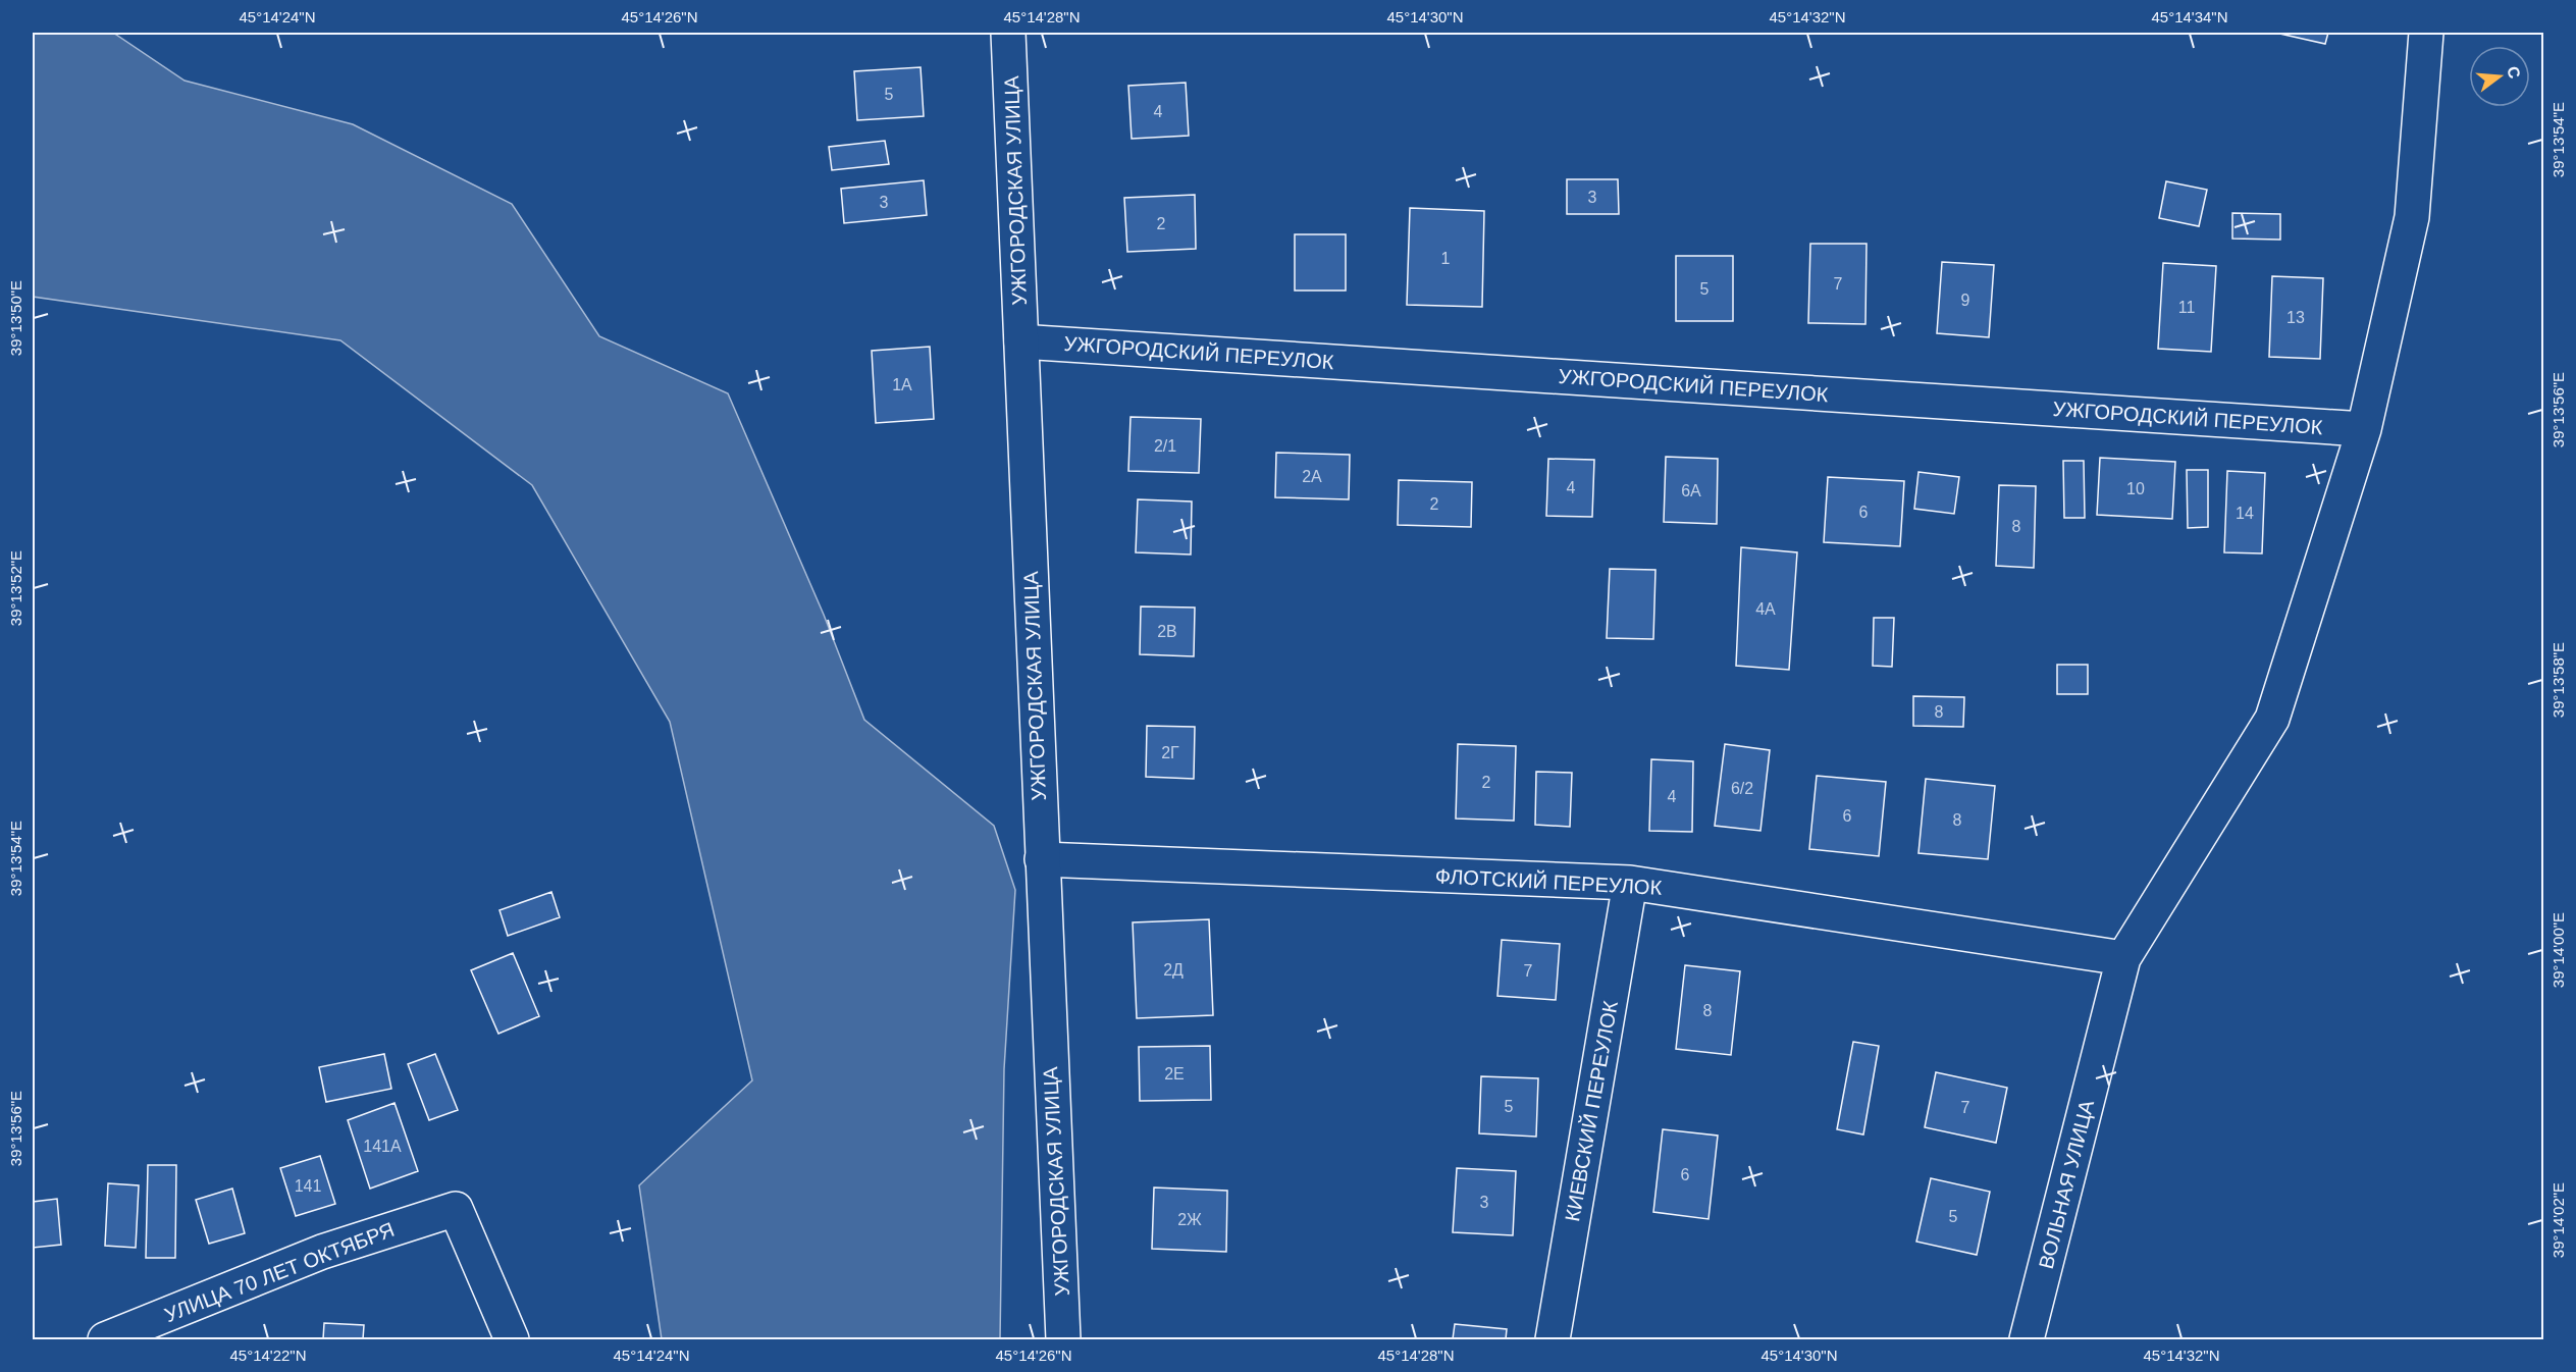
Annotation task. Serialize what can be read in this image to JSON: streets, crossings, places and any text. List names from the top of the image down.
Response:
{
  "streets": {
    "street": [
      "УЖГОРОДСКАЯ УЛИЦА",
      "УЖГОРОДСКИЙ ПЕРЕУЛОК",
      "ФЛОТСКИЙ ПЕРЕУЛОК",
      "КИЕВСКИЙ ПЕРЕУЛОК",
      "ВОЛЬНАЯ УЛИЦА",
      "УЛИЦА 70 ЛЕТ ОКТЯБРЯ"
    ]
  },
  "crossings": [
    ["УЖГОРОДСКАЯ УЛИЦА", "УЖГОРОДСКИЙ ПЕРЕУЛОК"],
    ["УЖГОРОДСКАЯ УЛИЦА", "ФЛОТСКИЙ ПЕРЕУЛОК"],
    ["УЖГОРОДСКИЙ ПЕРЕУЛОК", "ВОЛЬНАЯ УЛИЦА"],
    ["ФЛОТСКИЙ ПЕРЕУЛОК", "КИЕВСКИЙ ПЕРЕУЛОК"],
    ["ФЛОТСКИЙ ПЕРЕУЛОК", "ВОЛЬНАЯ УЛИЦА"]
  ],
  "house_numbers": [
    "5",
    "4",
    "3",
    "3",
    "2",
    "1",
    "7",
    "5",
    "9",
    "11",
    "13",
    "1А",
    "2/1",
    "2А",
    "4",
    "10",
    "6А",
    "2",
    "6",
    "14",
    "8",
    "4А",
    "2В",
    "8",
    "2Г",
    "2",
    "6/2",
    "4",
    "6",
    "8",
    "2Д",
    "7",
    "8",
    "2Е",
    "5",
    "7",
    "141А",
    "6",
    "141",
    "3",
    "5",
    "2Ж"
  ],
  "north": "right",
  "coordinates": [
    "45°14'24\"N",
    "45°14'26\"N",
    "45°14'28\"N",
    "45°14'30\"N",
    "45°14'32\"N",
    "45°14'34\"N",
    "39°13'54\"E",
    "39°13'50\"E",
    "39°13'56\"E",
    "39°13'52\"E",
    "39°13'58\"E",
    "39°14'00\"E",
    "39°14'02\"E",
    "45°14'22\"N"
  ]
}
